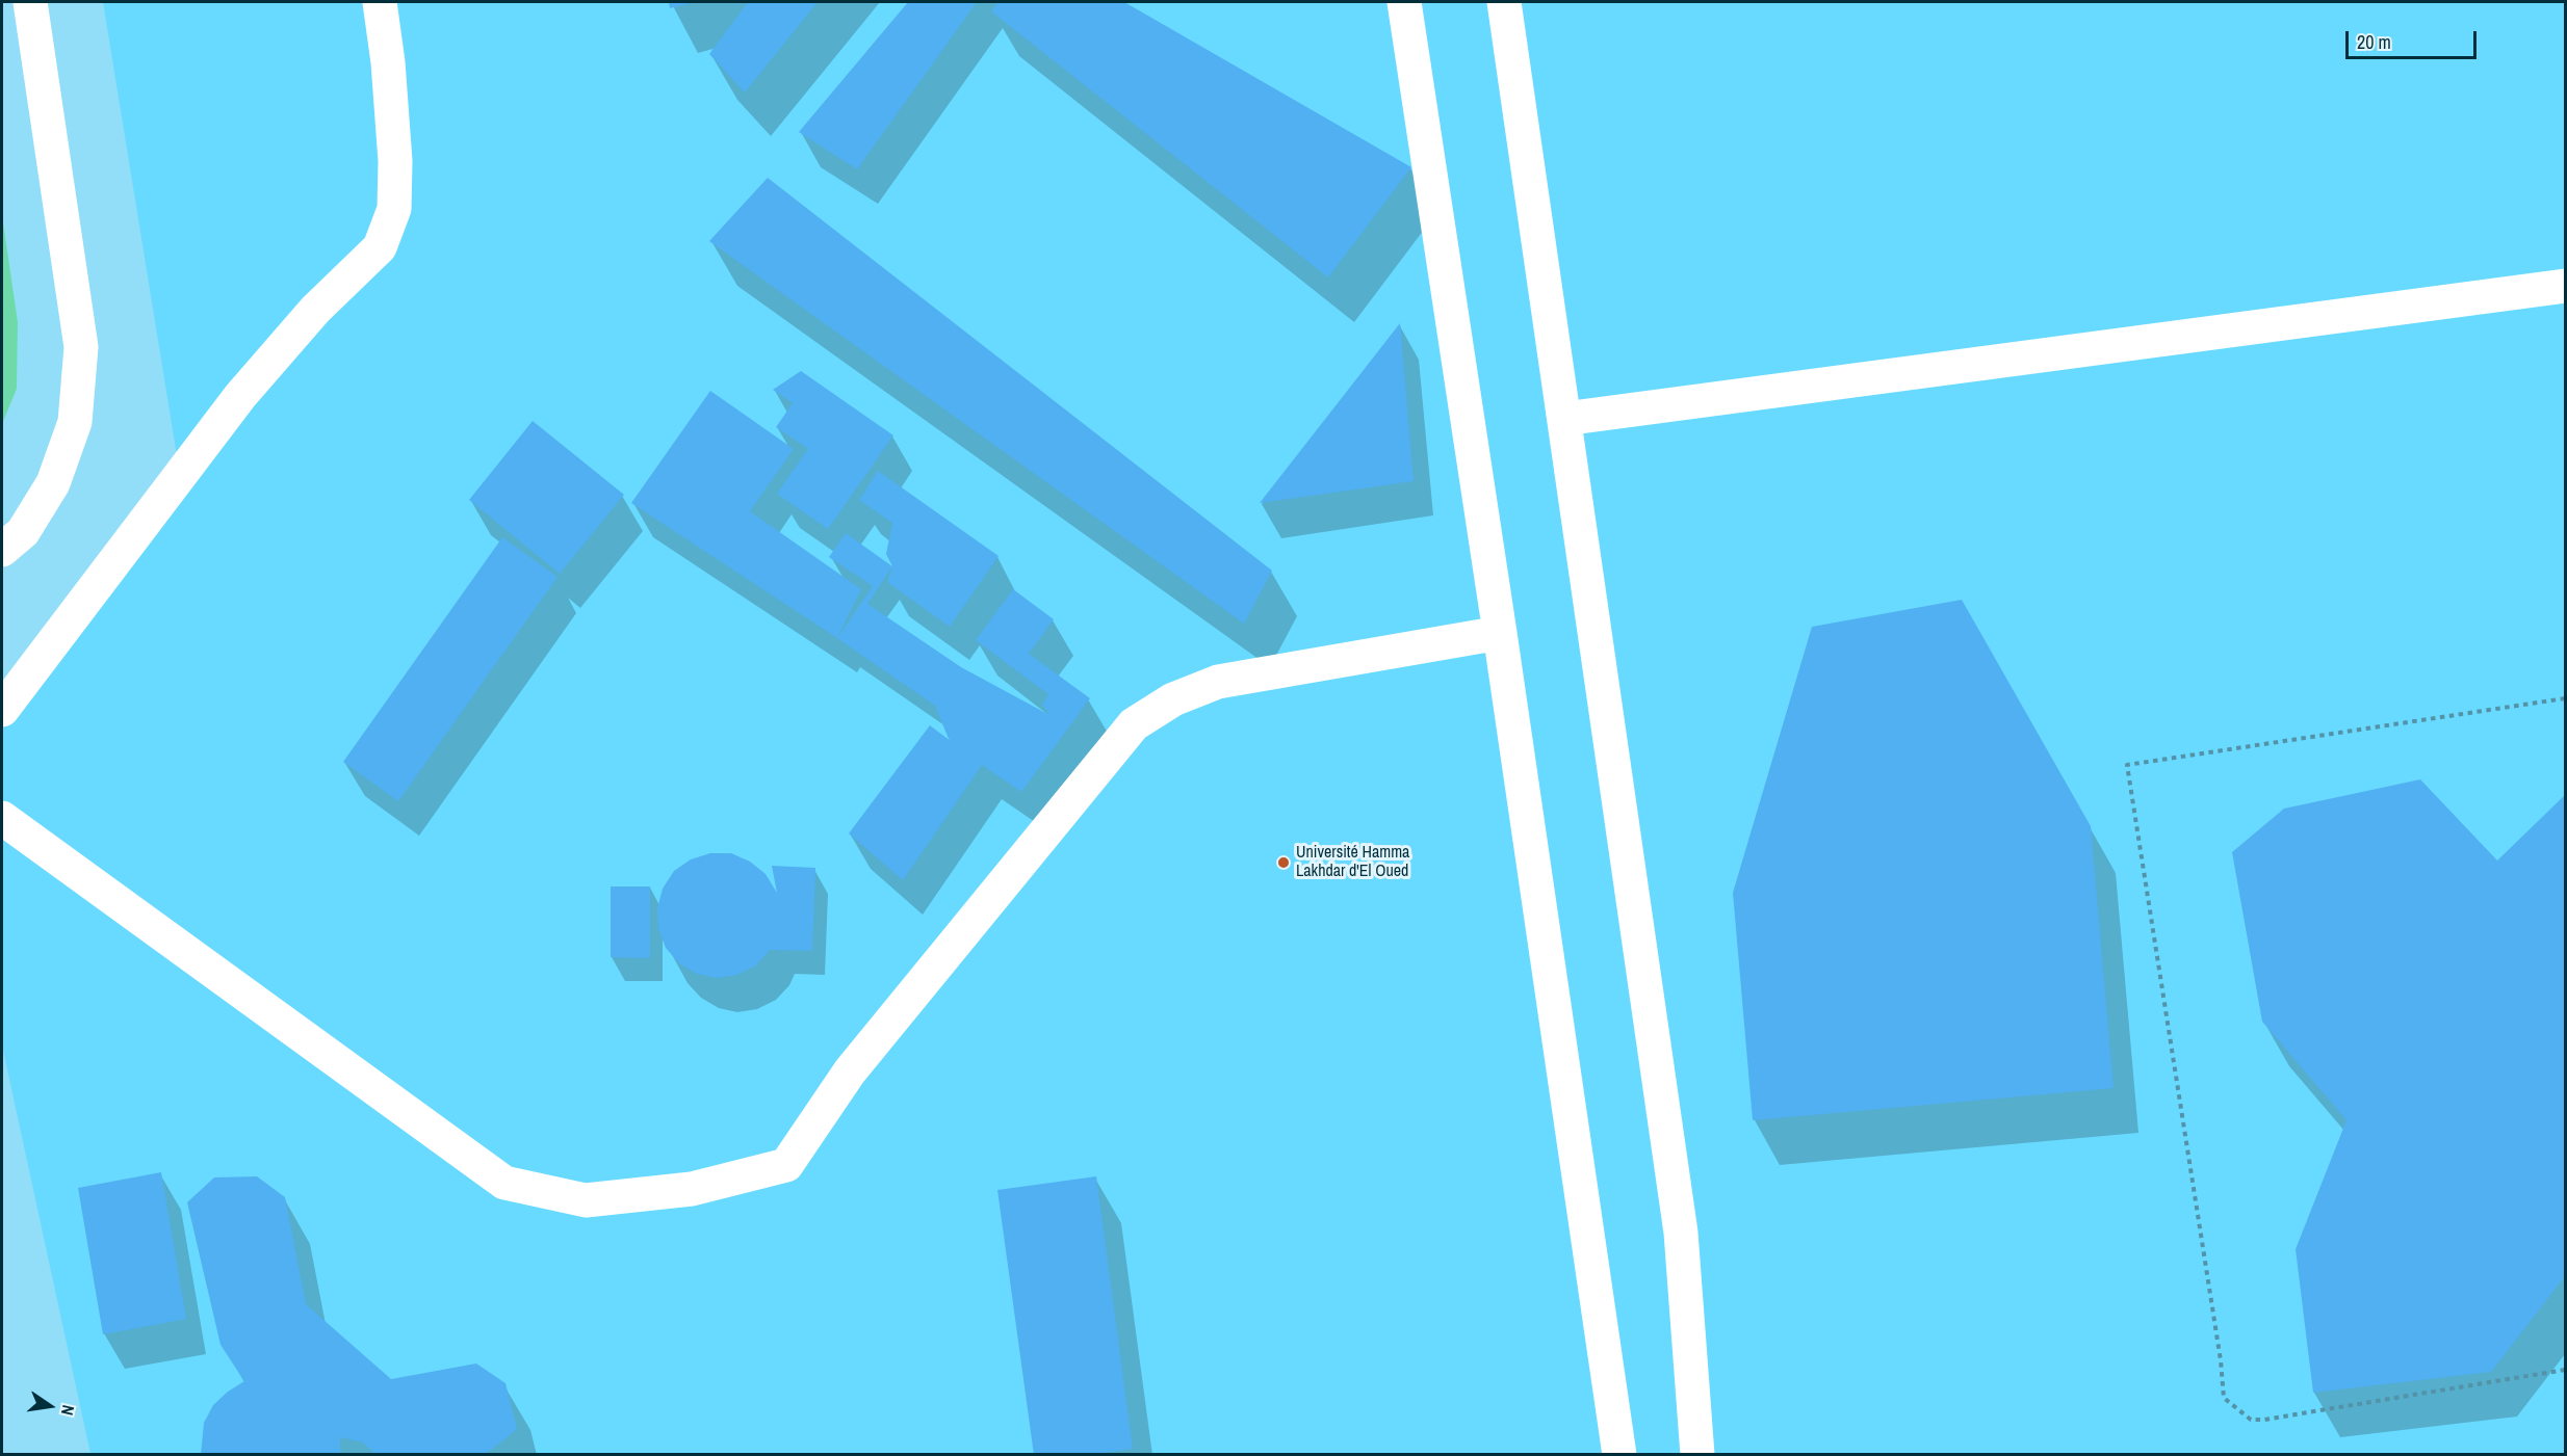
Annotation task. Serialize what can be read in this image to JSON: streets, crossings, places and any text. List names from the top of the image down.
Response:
{
  "places": ["Université Hamma Lakhdar d'El Oued"],
  "scale_bar": "20 m",
  "north": "right"
}
